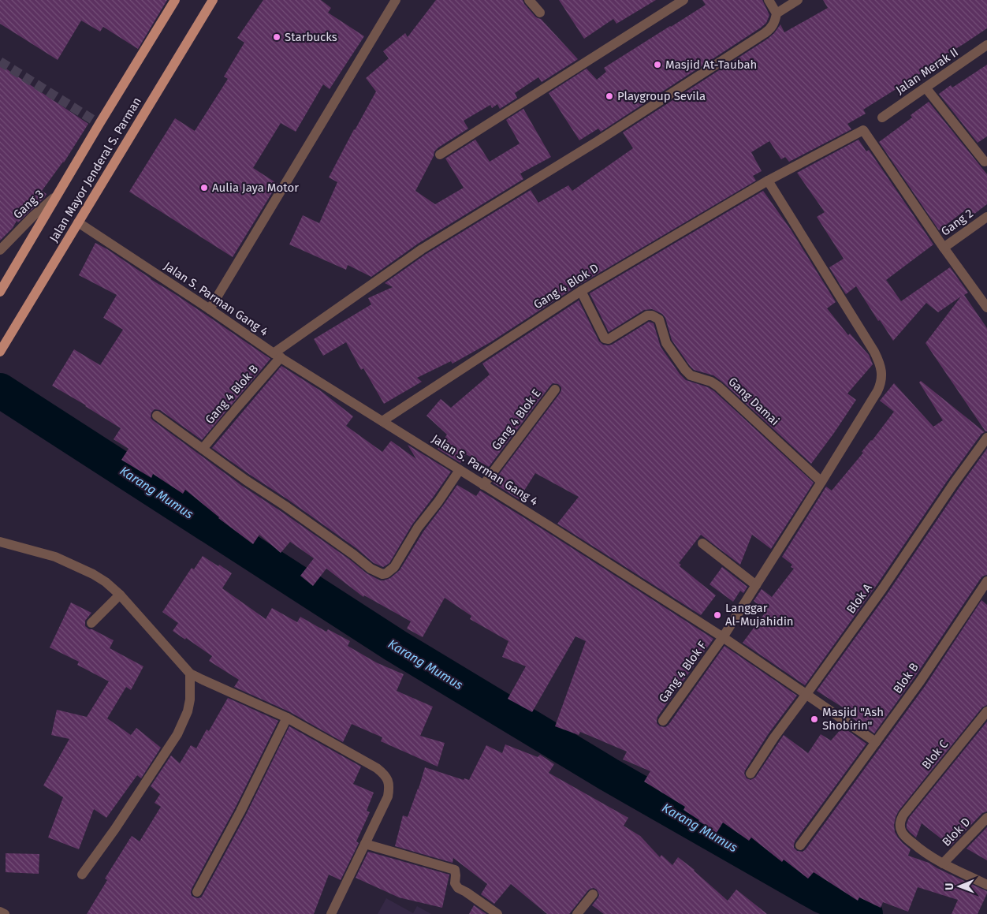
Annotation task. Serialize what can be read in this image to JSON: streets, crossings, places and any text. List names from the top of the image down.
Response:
{
  "streets": {
    "main road": ["Jalan Mayor Jenderal S. Parman"],
    "street": [
      "Jalan Merak II",
      "Gang 3",
      "Gang 2",
      "Gang 4 Blok D",
      "Jalan S. Parman Gang 4",
      "Gang 4 Blok B",
      "Gang Damai",
      "Gang 4 Blok E",
      "Blok A",
      "Gang 4 Blok F",
      "Blok B",
      "Blok C",
      "Blok D"
    ]
  },
  "crossings": [
    ["Jalan Mayor Jenderal S. Parman", "Gang 3"],
    ["Jalan Mayor Jenderal S. Parman", "Jalan S. Parman Gang 4"],
    ["Gang 2", "Gang 4 Blok D"],
    ["Gang 4 Blok D", "Jalan S. Parman Gang 4"],
    ["Gang 4 Blok D", "Gang Damai"],
    ["Gang 4 Blok D", "Gang 4 Blok F"],
    ["Jalan S. Parman Gang 4", "Gang 4 Blok B"],
    ["Jalan S. Parman Gang 4", "Gang 4 Blok E"],
    ["Jalan S. Parman Gang 4", "Blok A"],
    ["Jalan S. Parman Gang 4", "Gang 4 Blok F"],
    ["Jalan S. Parman Gang 4", "Blok B"],
    ["Gang Damai", "Gang 4 Blok F"],
    ["Blok C", "Blok D"]
  ],
  "water": ["Karang Mumus"],
  "places": [
    "Starbucks",
    "Masjid At-Taubah",
    "Playgroup Sevila",
    "Aulia Jaya Motor",
    "Langgar Al-Mujahidin",
    "Masjid \"Ash Shobirin\""
  ],
  "north": "left"
}
